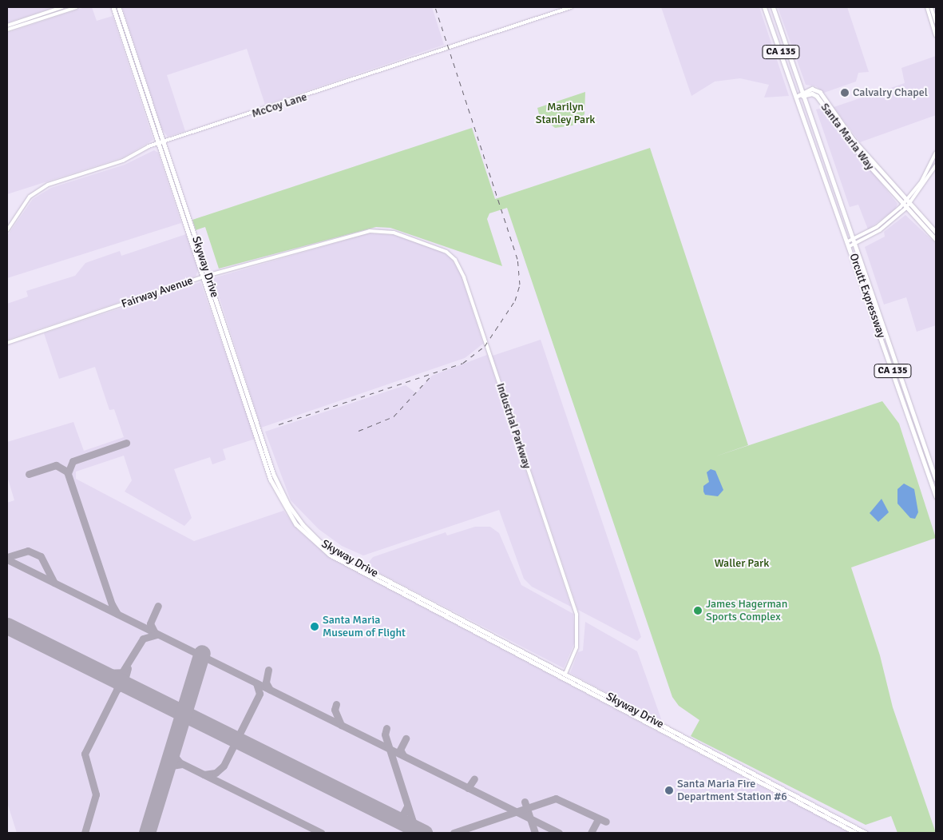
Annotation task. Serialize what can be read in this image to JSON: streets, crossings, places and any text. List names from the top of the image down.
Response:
{
  "streets": {
    "highway": ["CA 135", "Orcutt Expressway"],
    "main road": ["Santa Maria Way", "Skyway Drive"],
    "street": ["McCoy Lane", "Fairway Avenue", "Industrial Parkway"]
  },
  "crossings": [
    ["CA 135", "Santa Maria Way"],
    ["CA 135", "Orcutt Expressway"],
    ["McCoy Lane", "Skyway Drive"],
    ["Santa Maria Way", "Orcutt Expressway"],
    ["Skyway Drive", "Fairway Avenue"],
    ["Skyway Drive", "Industrial Parkway"],
    ["Fairway Avenue", "Industrial Parkway"]
  ],
  "parks": ["Marilyn Stanley Park", "Waller Park"],
  "places": [
    "Calvalry Chapel",
    "James Hagerman Sports Complex",
    "Santa Maria Museum of Flight",
    "Santa Maria Fire Department Station #6"
  ]
}
